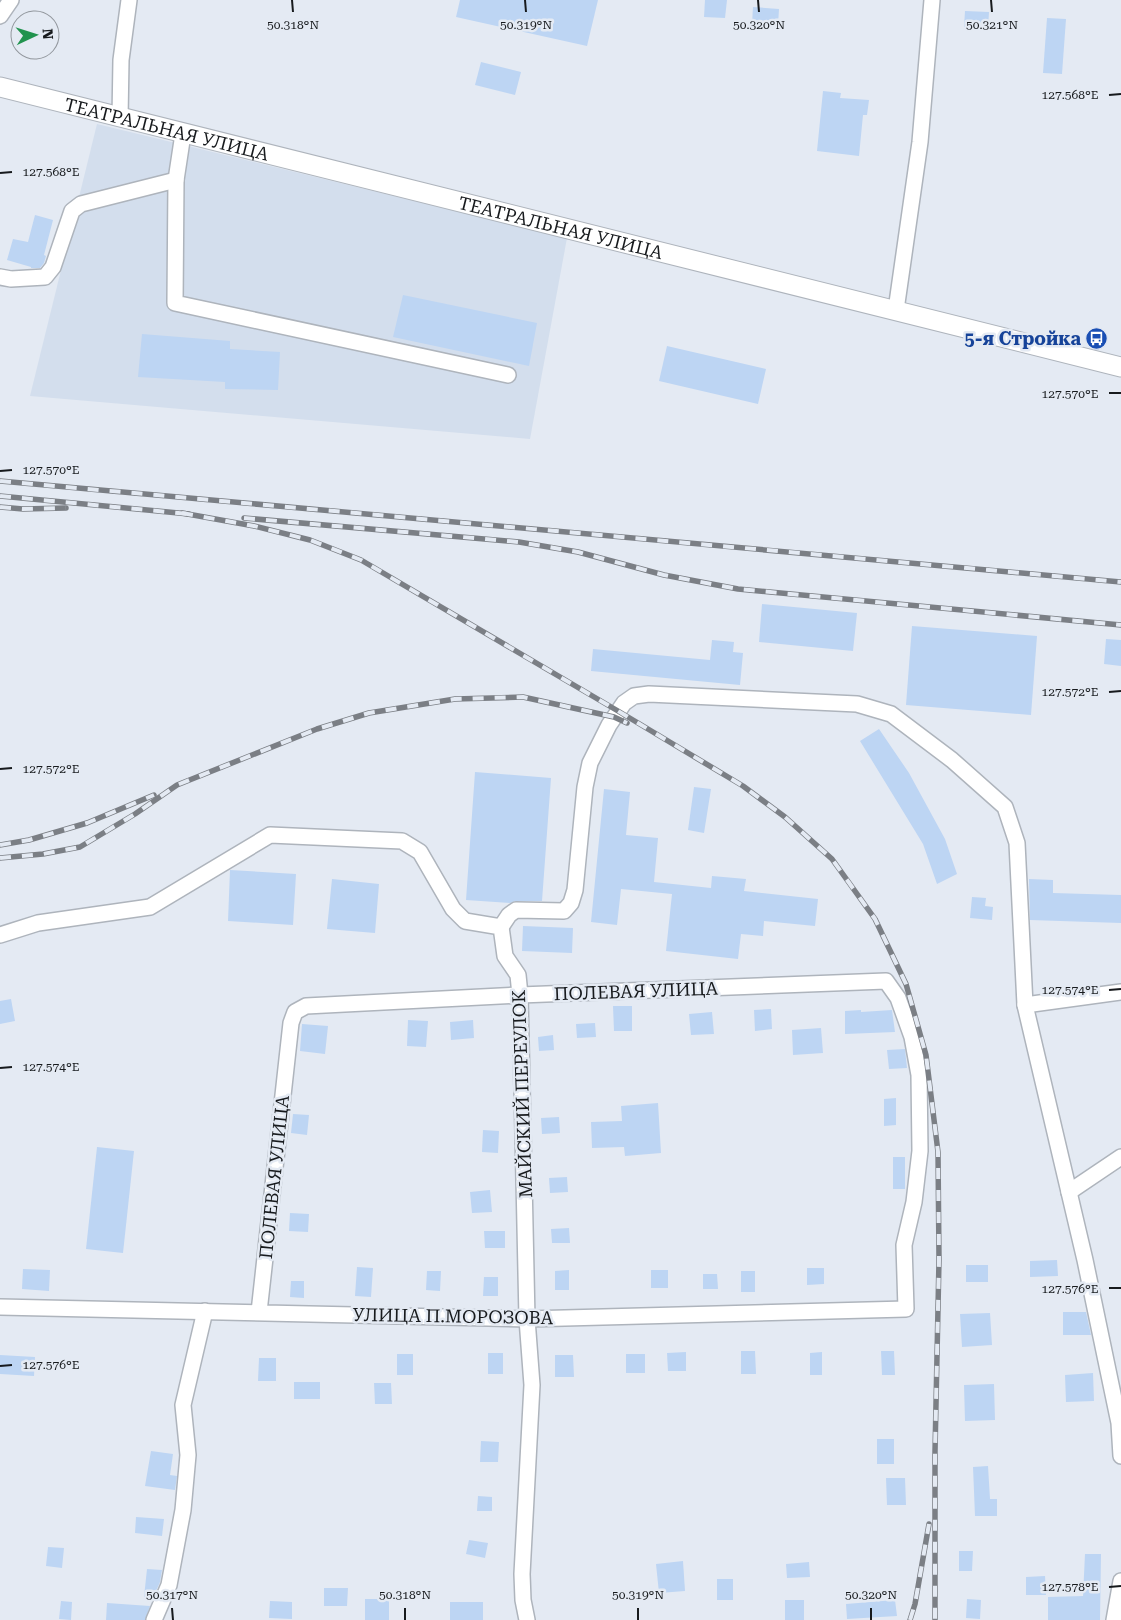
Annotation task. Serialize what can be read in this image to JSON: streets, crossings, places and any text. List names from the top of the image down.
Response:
{
  "streets": {
    "main road": ["ТЕАТРАЛЬНАЯ УЛИЦА"],
    "street": ["ПОЛЕВАЯ УЛИЦА", "МАЙСКИЙ ПЕРЕУЛОК", "УЛИЦА П.МОРОЗОВА"]
  },
  "crossings": [
    ["ПОЛЕВАЯ УЛИЦА", "МАЙСКИЙ ПЕРЕУЛОК"],
    ["ПОЛЕВАЯ УЛИЦА", "УЛИЦА П.МОРОЗОВА"],
    ["МАЙСКИЙ ПЕРЕУЛОК", "УЛИЦА П.МОРОЗОВА"]
  ],
  "places": {
    "bus stop": ["5-я Стройка"]
  },
  "north": "right",
  "coordinates": [
    "50.318°N",
    "50.319°N",
    "50.320°N",
    "50.321°N",
    "127.568°E",
    "127.570°E",
    "127.572°E",
    "127.574°E",
    "127.576°E",
    "127.578°E",
    "50.317°N"
  ]
}
